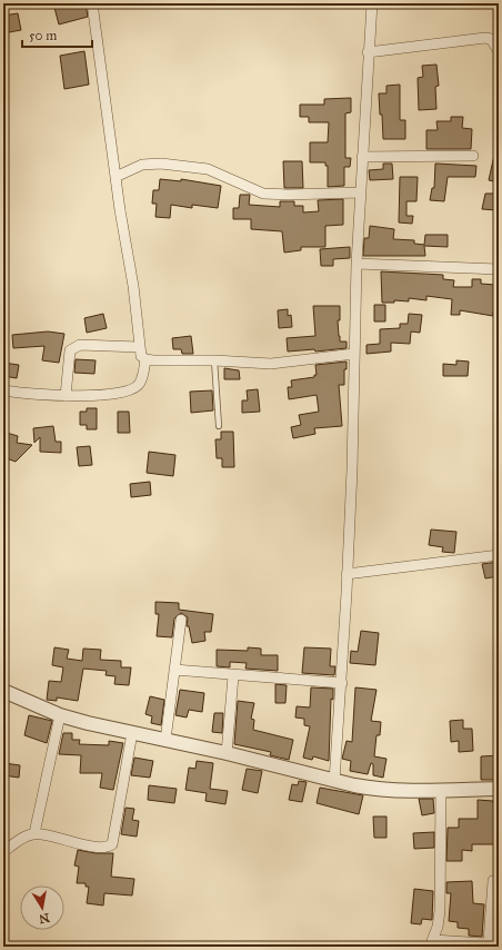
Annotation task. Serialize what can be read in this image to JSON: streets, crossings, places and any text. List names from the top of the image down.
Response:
{
  "scale_bar": "50 m",
  "north": "bottom"
}
